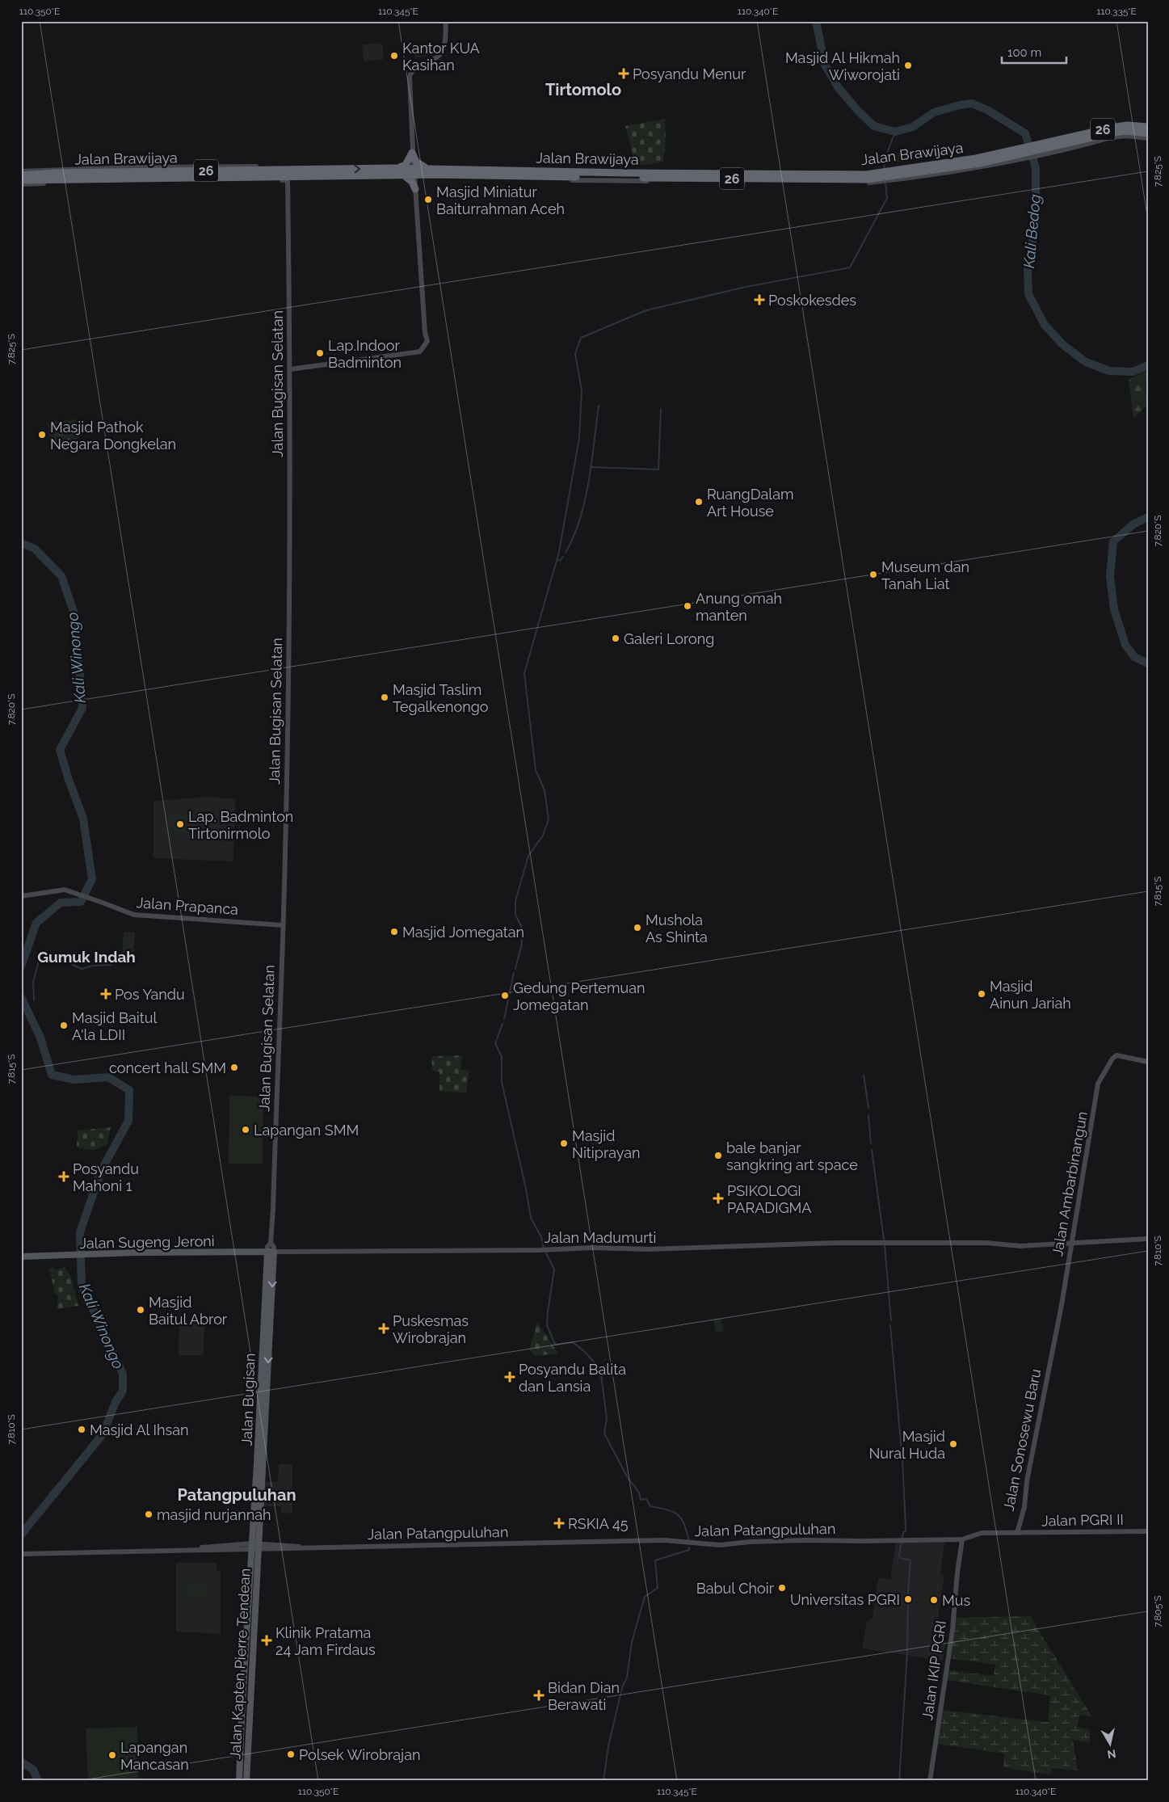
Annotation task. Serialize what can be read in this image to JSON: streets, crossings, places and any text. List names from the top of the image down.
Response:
{
  "streets": {
    "highway": ["26", "Jalan Brawijaya"],
    "main road": ["Jalan Sugeng Jeroni", "Jalan Bugisan", "Jalan Kapten Pierre Tendean"],
    "street": [
      "Jalan Bugisan Selatan",
      "Jalan Prapanca",
      "Jalan Ambarbinangun",
      "Jalan Madumurti",
      "Jalan Sonosewu Baru",
      "Jalan PGRI II",
      "Jalan Patangpuluhan",
      "Jalan IKIP PGRI"
    ]
  },
  "crossings": [
    ["Jalan Bugisan Selatan", "Jalan Prapanca"],
    ["Jalan Bugisan Selatan", "Jalan Madumurti"],
    ["Jalan Bugisan Selatan", "Jalan Sugeng Jeroni"],
    ["Jalan Bugisan Selatan", "Jalan Bugisan"],
    ["Jalan Ambarbinangun", "Jalan Madumurti"],
    ["Jalan Ambarbinangun", "Jalan Sonosewu Baru"],
    ["Jalan Madumurti", "Jalan Sugeng Jeroni"],
    ["Jalan Madumurti", "Jalan Bugisan"],
    ["Jalan Sugeng Jeroni", "Jalan Bugisan"],
    ["Jalan Bugisan", "Jalan Patangpuluhan"],
    ["Jalan Bugisan", "Jalan Kapten Pierre Tendean"],
    ["Jalan Sonosewu Baru", "Jalan PGRI II"],
    ["Jalan PGRI II", "Jalan Patangpuluhan"],
    ["Jalan PGRI II", "Jalan IKIP PGRI"],
    ["Jalan Patangpuluhan", "Jalan Kapten Pierre Tendean"],
    ["Jalan Patangpuluhan", "Jalan IKIP PGRI"]
  ],
  "districts": ["Tirtomolo", "Gumuk Indah", "Patangpuluhan"],
  "water": ["Kali Bedog", "Kali Winongo"],
  "places": {
    "other": [
      "Kantor KUA Kasihan",
      "Masjid Al Hikmah Wiworojati",
      "Masjid Miniatur Baiturrahman Aceh",
      "Lap.Indoor Badminton",
      "Masjid Pathok Negara Dongkelan",
      "RuangDalam Art House",
      "Museum dan Tanah Liat",
      "Anung omah manten",
      "Galeri Lorong",
      "Masjid Taslim Tegalkenongo",
      "Lap. Badminton Tirtonirmolo",
      "Mushola As Shinta",
      "Masjid Jomegatan",
      "Masjid Ainun Jariah",
      "Gedung Pertemuan Jomegatan",
      "Masjid Baitul A'la LDII",
      "concert hall SMM",
      "Lapangan SMM",
      "Masjid Nitiprayan",
      "bale banjar sangkring art space",
      "Masjid Baitul Abror",
      "Masjid Al Ihsan",
      "Masjid Nural Huda",
      "masjid nurjannah",
      "Babul Choir",
      "Universitas PGRI",
      "Mus",
      "Polsek Wirobrajan",
      "Lapangan Mancasan"
    ],
    "health": [
      "Posyandu Menur",
      "Poskokesdes",
      "Pos Yandu",
      "Posyandu Mahoni 1",
      "PSIKOLOGI PARADIGMA",
      "Puskesmas Wirobrajan",
      "Posyandu Balita dan Lansia",
      "RSKIA 45",
      "Klinik Pratama 24 Jam Firdaus",
      "Bidan Dian Berawati"
    ]
  },
  "scale_bar": "100 m",
  "north": "bottom",
  "coordinates": [
    "110.350°E",
    "110.345°E",
    "110.340°E",
    "110.335°E",
    "7.825°S",
    "7.820°S",
    "7.815°S",
    "7.810°S",
    "7.805°S"
  ]
}
